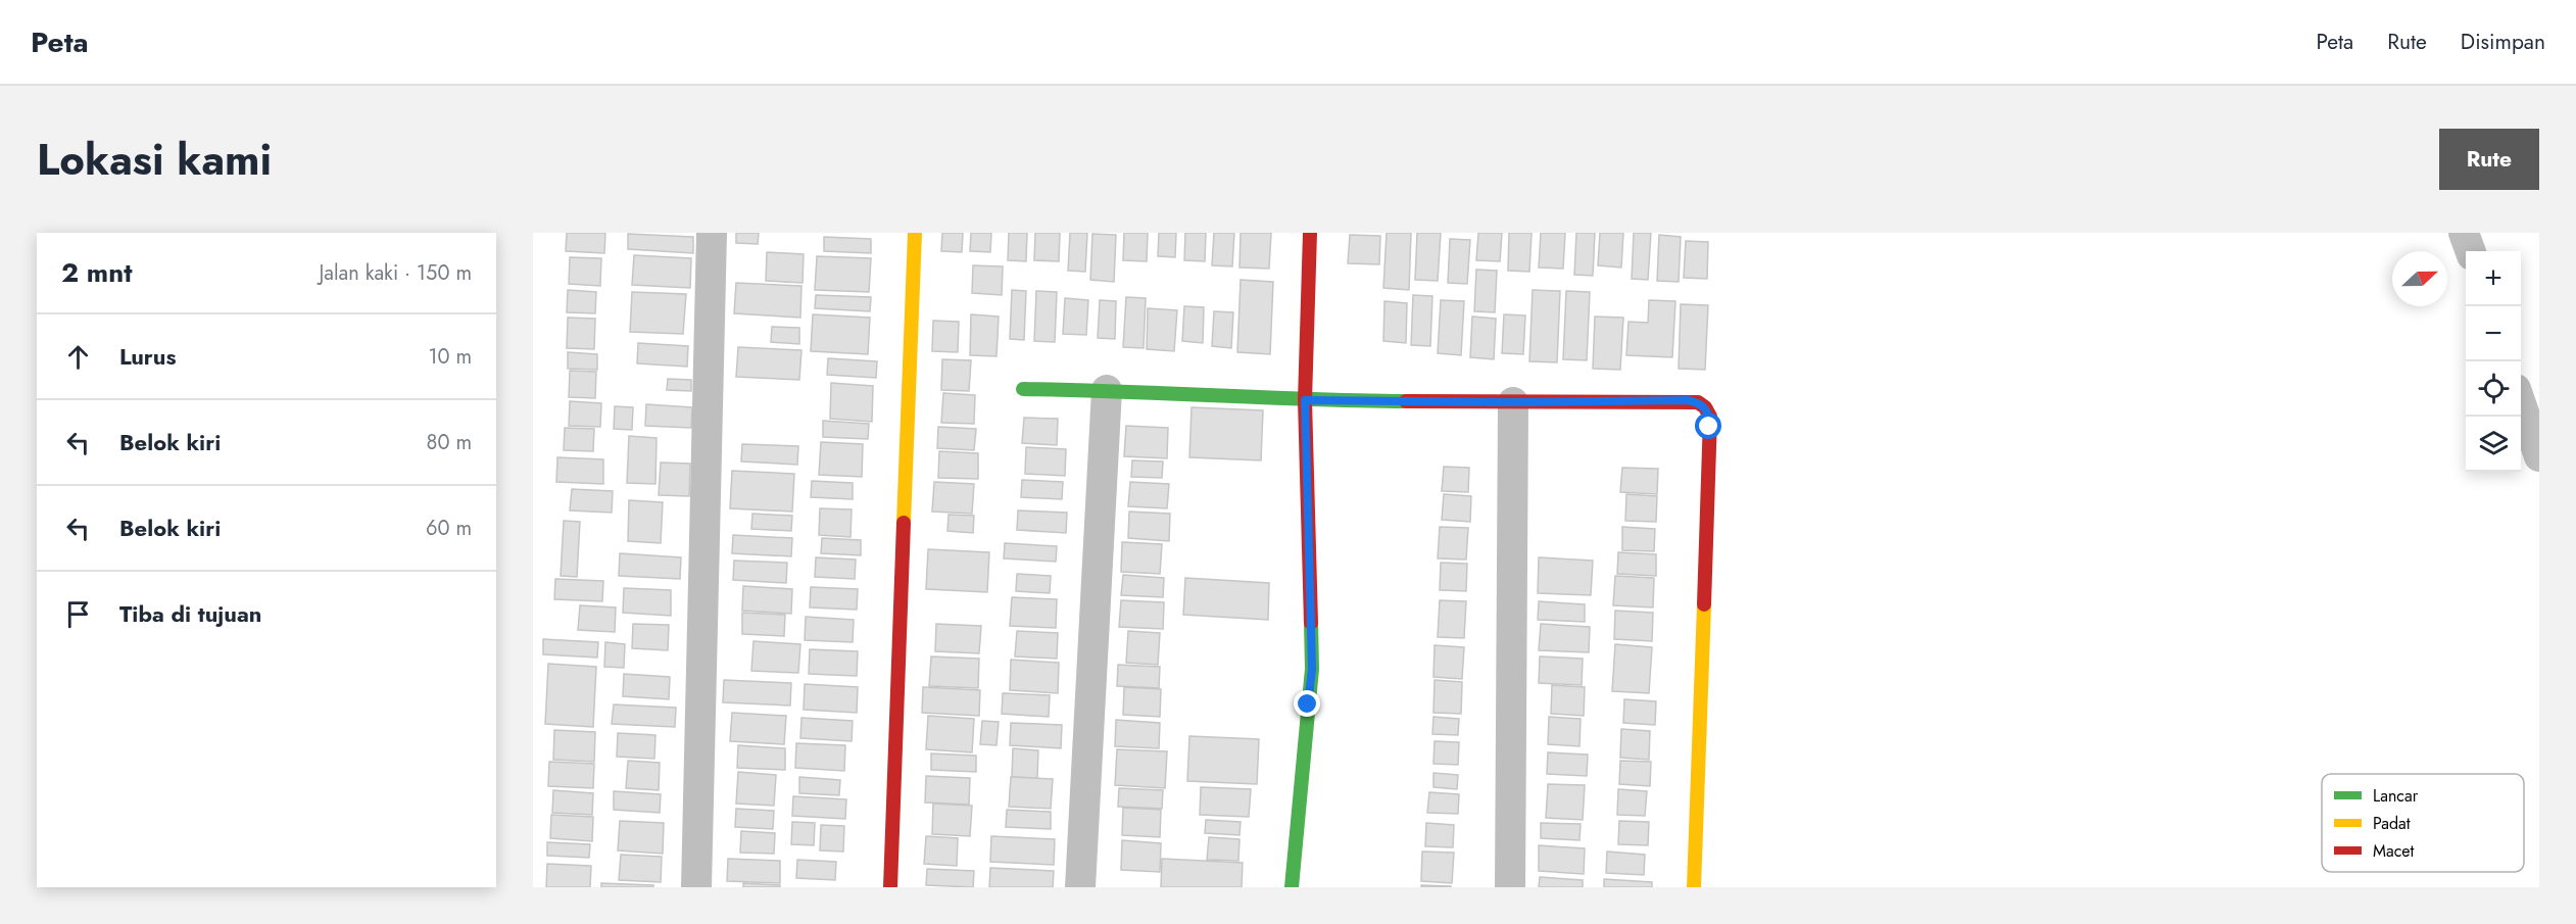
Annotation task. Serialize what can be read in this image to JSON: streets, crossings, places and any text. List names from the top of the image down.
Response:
{
  "legend": ["Lancar", "Padat", "Macet"],
  "north": "right",
  "page": {
    "header": "Peta",
    "nav": ["Peta", "Rute", "Disimpan"],
    "title": "Lokasi kami",
    "buttons": "Rute",
    "heading": ["2 mnt", "Jalan kaki · 150 m"],
    "map_buttons": ["+", "−"],
    "list": [
      ["Lurus", "10 m"],
      ["Belok kiri", "80 m"],
      ["Belok kiri", "60 m"],
      "Tiba di tujuan"
    ]
  }
}
